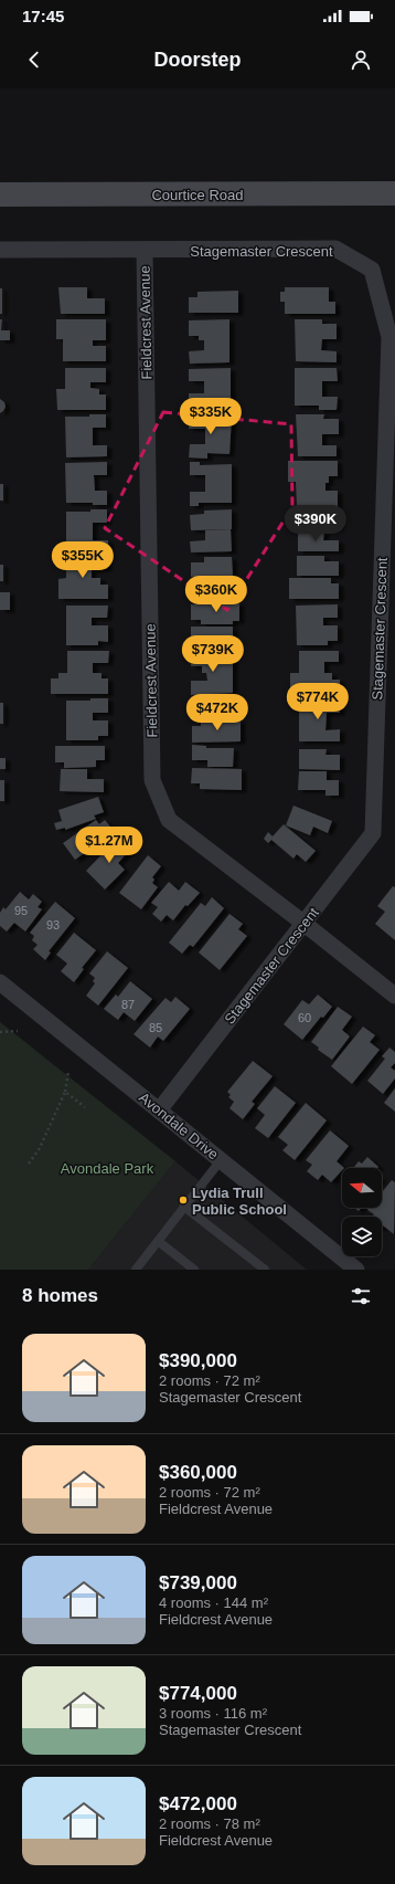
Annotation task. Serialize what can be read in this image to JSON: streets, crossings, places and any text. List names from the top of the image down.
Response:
{
  "streets": {
    "main road": ["Courtice Road"],
    "street": ["Stagemaster Crescent", "Fieldcrest Avenue", "Avondale Drive"]
  },
  "crossings": [
    ["Stagemaster Crescent", "Fieldcrest Avenue"],
    ["Stagemaster Crescent", "Avondale Drive"]
  ],
  "parks": ["Avondale Park"],
  "places": ["Lydia Trull Public School"],
  "house_numbers": [
    "95",
    "93",
    "87",
    "60",
    "85"
  ],
  "north": "left",
  "page": {
    "status": "17:45",
    "header": "Doorstep",
    "price": [
      "$335K",
      "$390K",
      "$355K",
      "$360K",
      "$739K",
      "$774K",
      "$472K",
      "$1.27M"
    ],
    "heading": "8 homes",
    "list": [
      {
        "name": "$390,000",
        "note": "2 rooms · 72 m² · Stagemaster Crescent"
      },
      {
        "name": "$360,000",
        "note": "2 rooms · 72 m² · Fieldcrest Avenue"
      },
      {
        "name": "$739,000",
        "note": "4 rooms · 144 m² · Fieldcrest Avenue"
      },
      {
        "name": "$774,000",
        "note": "3 rooms · 116 m² · Stagemaster Crescent"
      },
      {
        "name": "$472,000",
        "note": "2 rooms · 78 m² · Fieldcrest Avenue"
      }
    ]
  }
}
